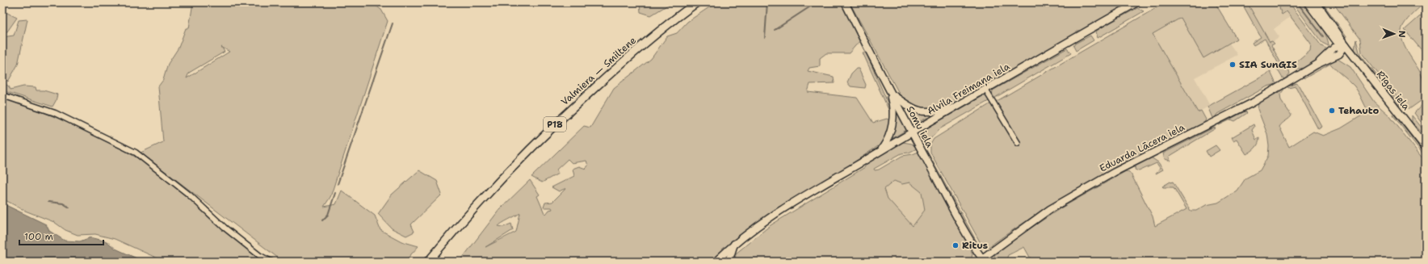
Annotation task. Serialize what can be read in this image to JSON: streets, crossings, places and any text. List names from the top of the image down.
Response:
{
  "streets": {
    "main road": ["Valmiera — Smiltene", "Rīgas iela", "P18"],
    "street": ["Alvila Freimaņa iela", "Somu iela", "Eduarda Lācera iela"]
  },
  "crossings": [
    ["Alvila Freimaņa iela", "Somu iela"],
    ["Rīgas iela", "Eduarda Lācera iela"],
    ["Somu iela", "Eduarda Lācera iela"]
  ],
  "places": ["SIA SunGIS", "Tehauto", "Ritus"],
  "scale_bar": "100 m",
  "north": "right"
}
